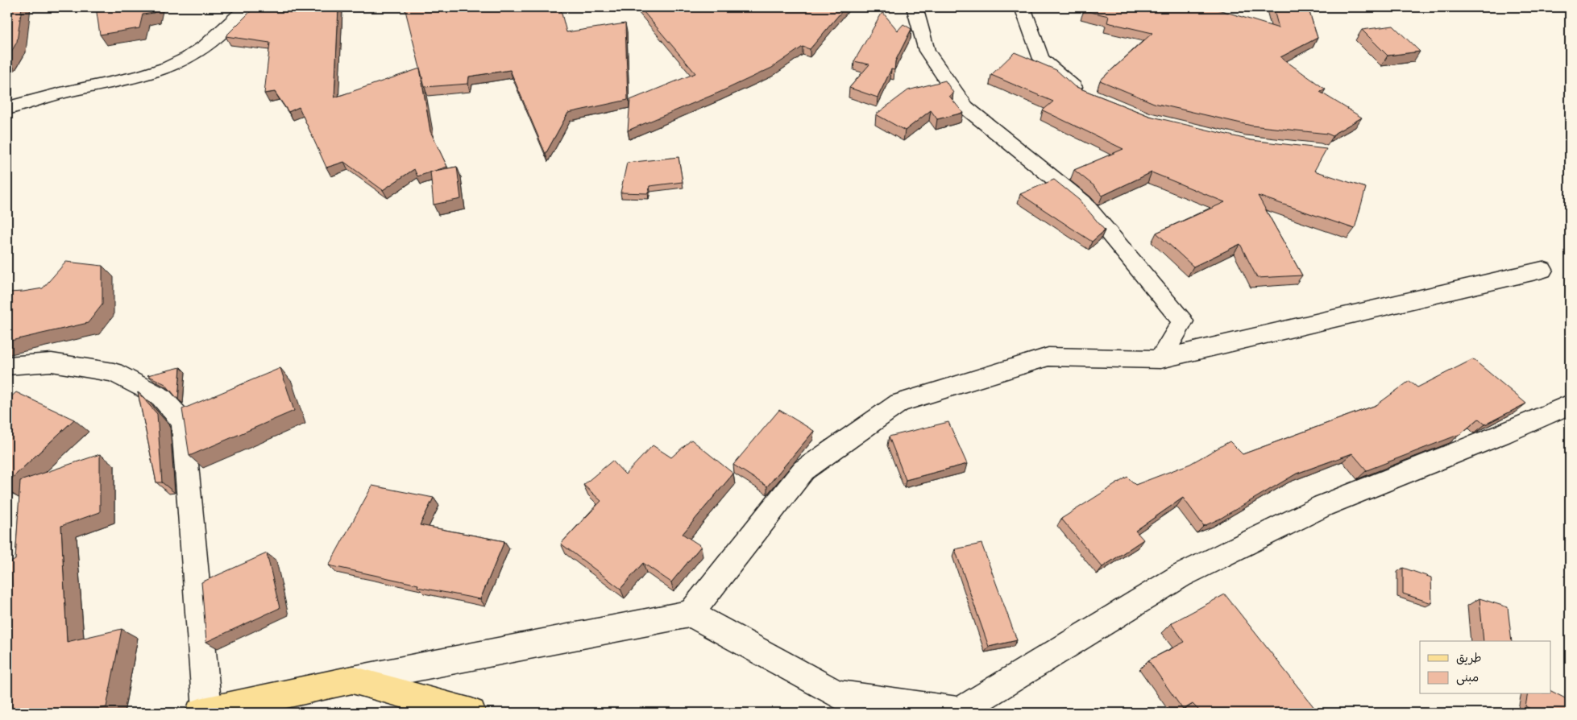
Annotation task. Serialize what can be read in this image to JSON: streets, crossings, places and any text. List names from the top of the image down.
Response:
{
  "legend": ["طريق", "مبنى"]
}
